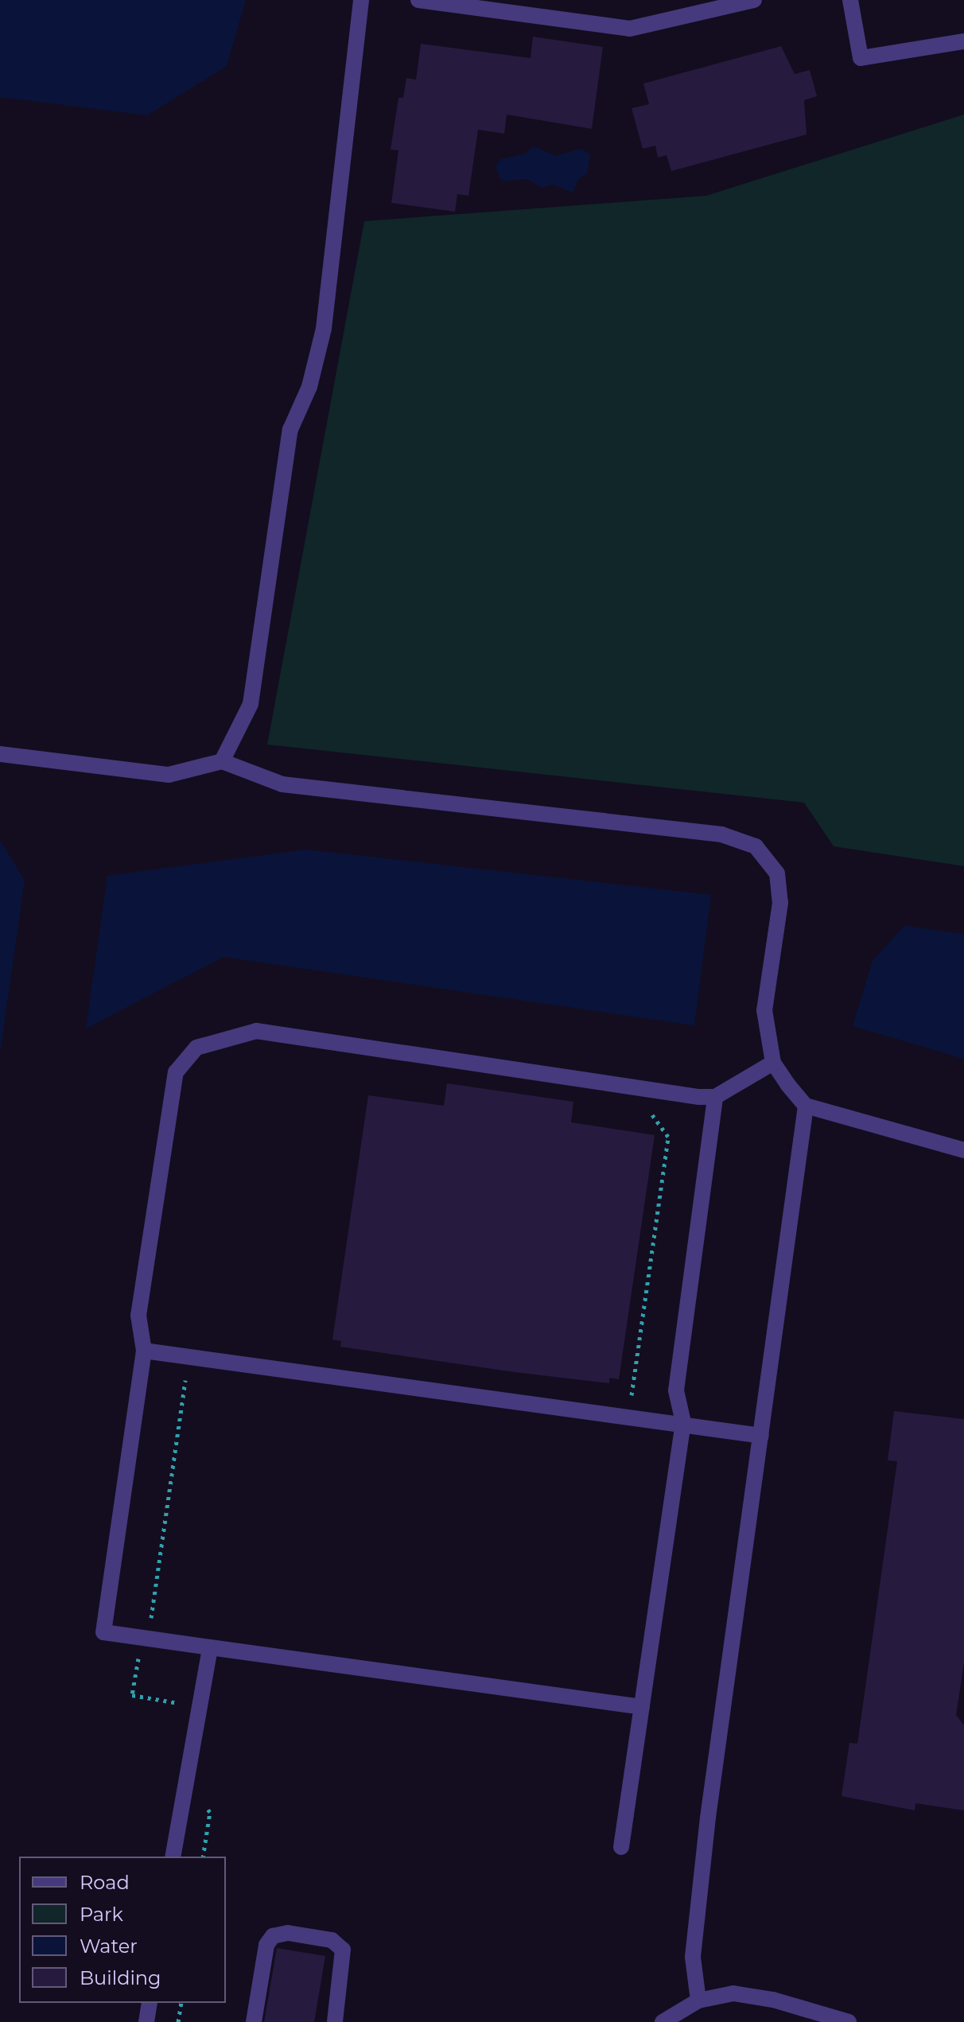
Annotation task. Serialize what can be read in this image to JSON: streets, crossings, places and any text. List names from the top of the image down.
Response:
{
  "legend": [
    "Road",
    "Park",
    "Water",
    "Building"
  ]
}
